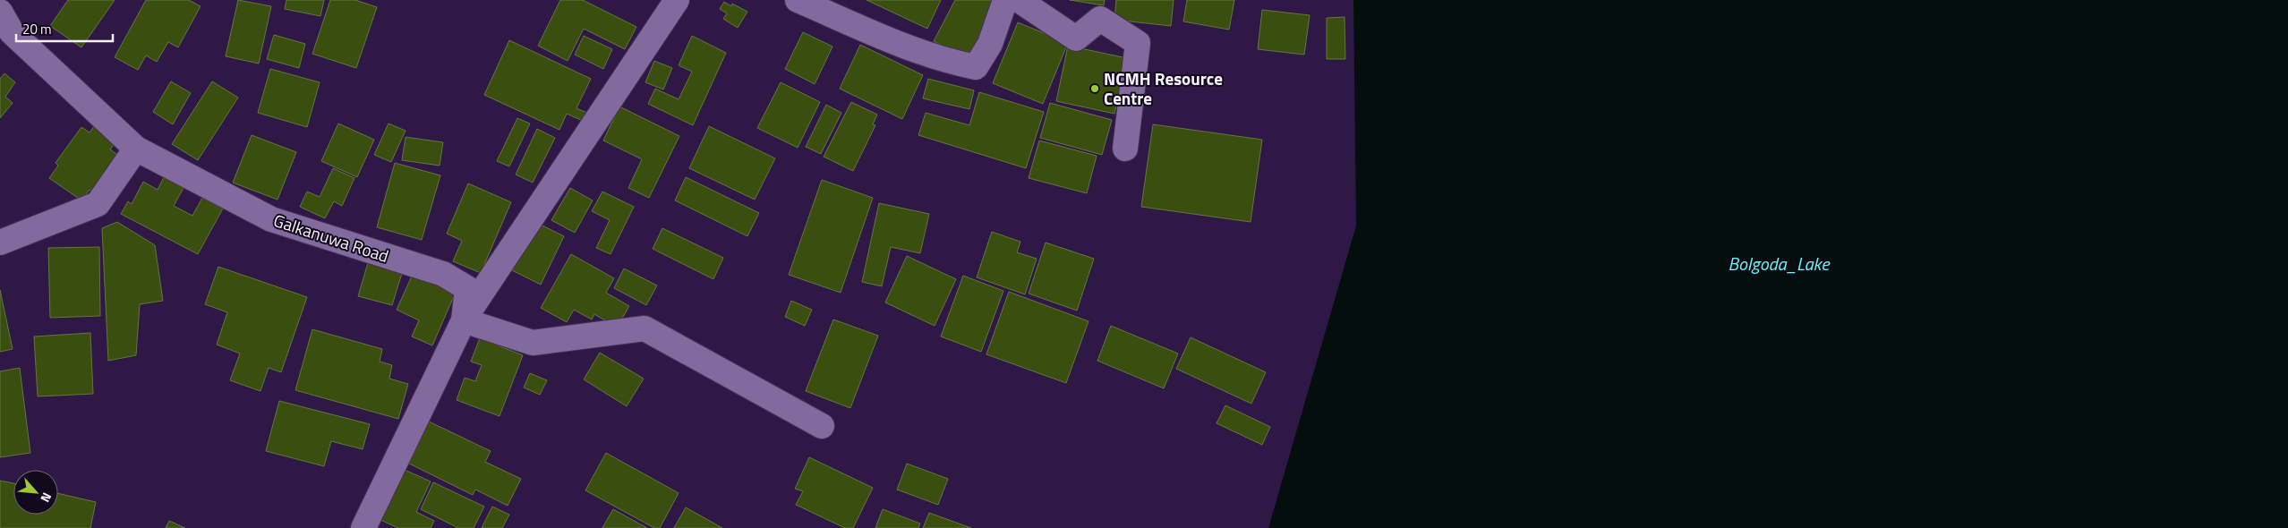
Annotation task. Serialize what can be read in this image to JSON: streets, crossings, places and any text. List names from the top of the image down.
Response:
{
  "streets": {
    "street": ["Galkanuwa Road"]
  },
  "water": ["Bolgoda_Lake"],
  "places": ["NCMH Resource Centre"],
  "scale_bar": "20 m",
  "north": "bottom right"
}
